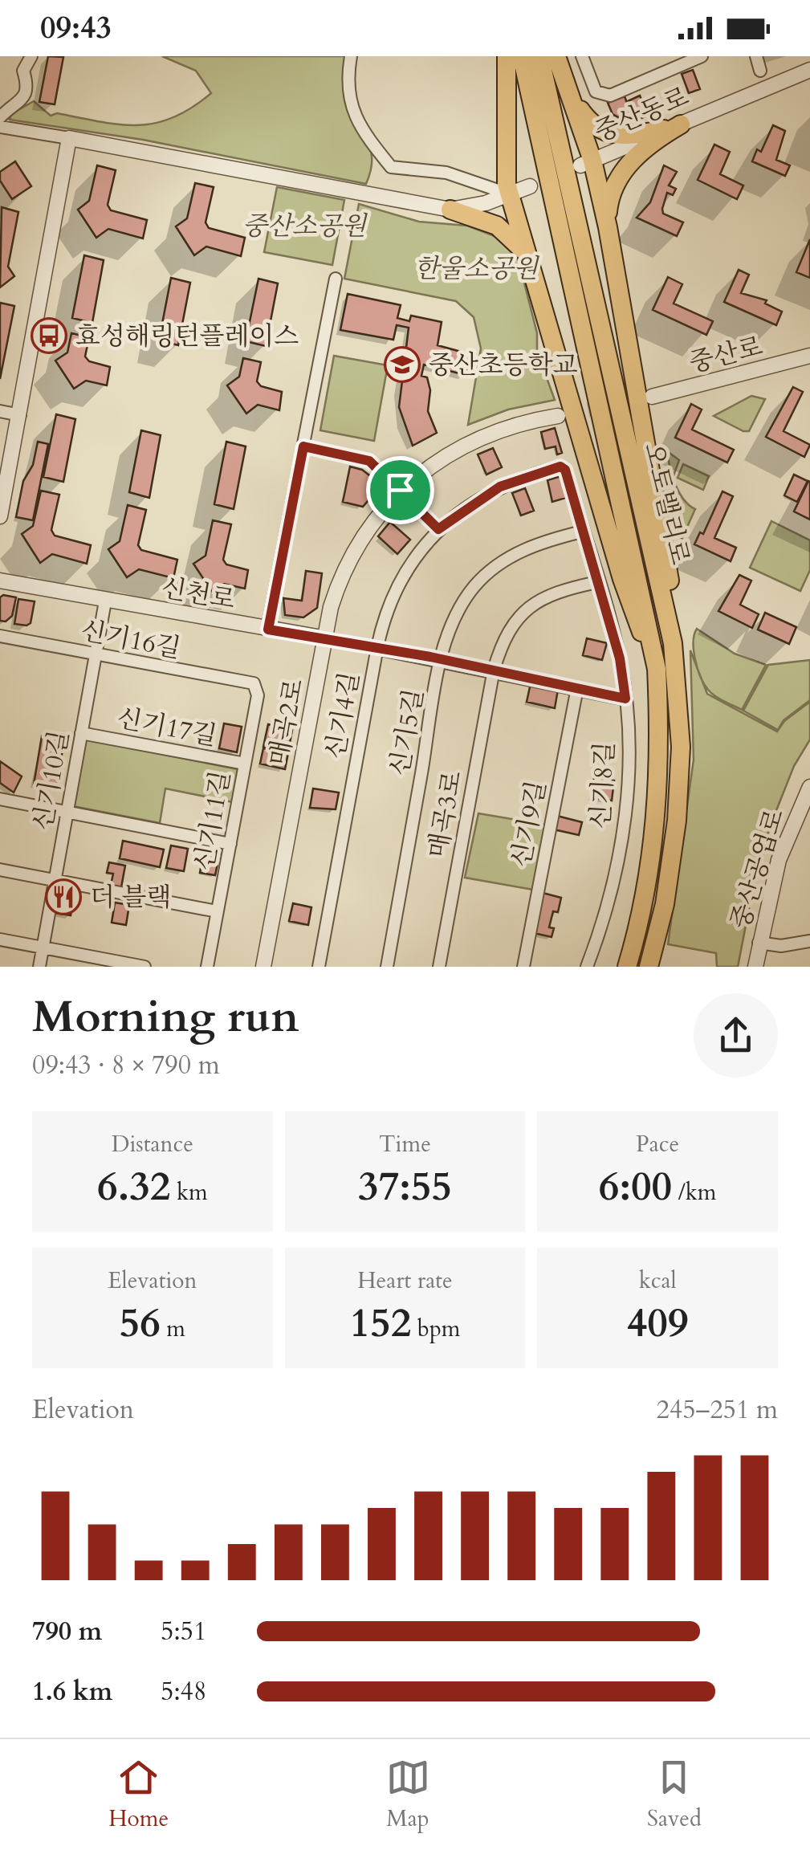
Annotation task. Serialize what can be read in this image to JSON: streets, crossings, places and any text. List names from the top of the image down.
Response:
{
  "streets": {
    "highway": ["오토밸리로"],
    "street": [
      "중산동로",
      "중산로",
      "신천로",
      "신기16길",
      "신기4길",
      "매곡2로",
      "신기17길",
      "신기5길",
      "신기10길",
      "신기8길",
      "매곡3로",
      "신기11길",
      "신기9길",
      "중산공업로"
    ]
  },
  "crossings": [
    ["신천로", "신기4길"],
    ["신천로", "매곡2로"],
    ["신천로", "신기5길"],
    ["신천로", "신기10길"],
    ["신천로", "신기8길"],
    ["신천로", "매곡3로"],
    ["신천로", "신기9길"],
    ["신기16길", "신기10길"],
    ["신기16길", "신기11길"],
    ["신기4길", "신기8길"],
    ["신기17길", "신기10길"],
    ["신기17길", "신기11길"],
    ["신기5길", "신기8길"],
    ["신기8길", "매곡3로"]
  ],
  "parks": ["중산소공원", "한울소공원"],
  "places": {
    "bus stop": ["효성해링턴플레이스"],
    "school or university": ["중산초등학교"],
    "restaurant": ["더 블랙"]
  },
  "page": {
    "status": "09:43",
    "heading": ["Morning run", "09:43 · 8 × 790 m"],
    "stats": [
      ["Distance", "6.32 km"],
      ["Time", "37:55"],
      ["Pace", "6:00 /km"],
      ["Elevation", "56 m"],
      ["Heart rate", "152 bpm"],
      ["kcal", "409"]
    ],
    "chart": ["Elevation", "245–251 m"],
    "list": [
      {
        "name": "790 m",
        "note": "5:51"
      },
      {
        "name": "1.6 km",
        "note": "5:48"
      }
    ],
    "tabs": ["Home", "Map", "Saved"]
  }
}
